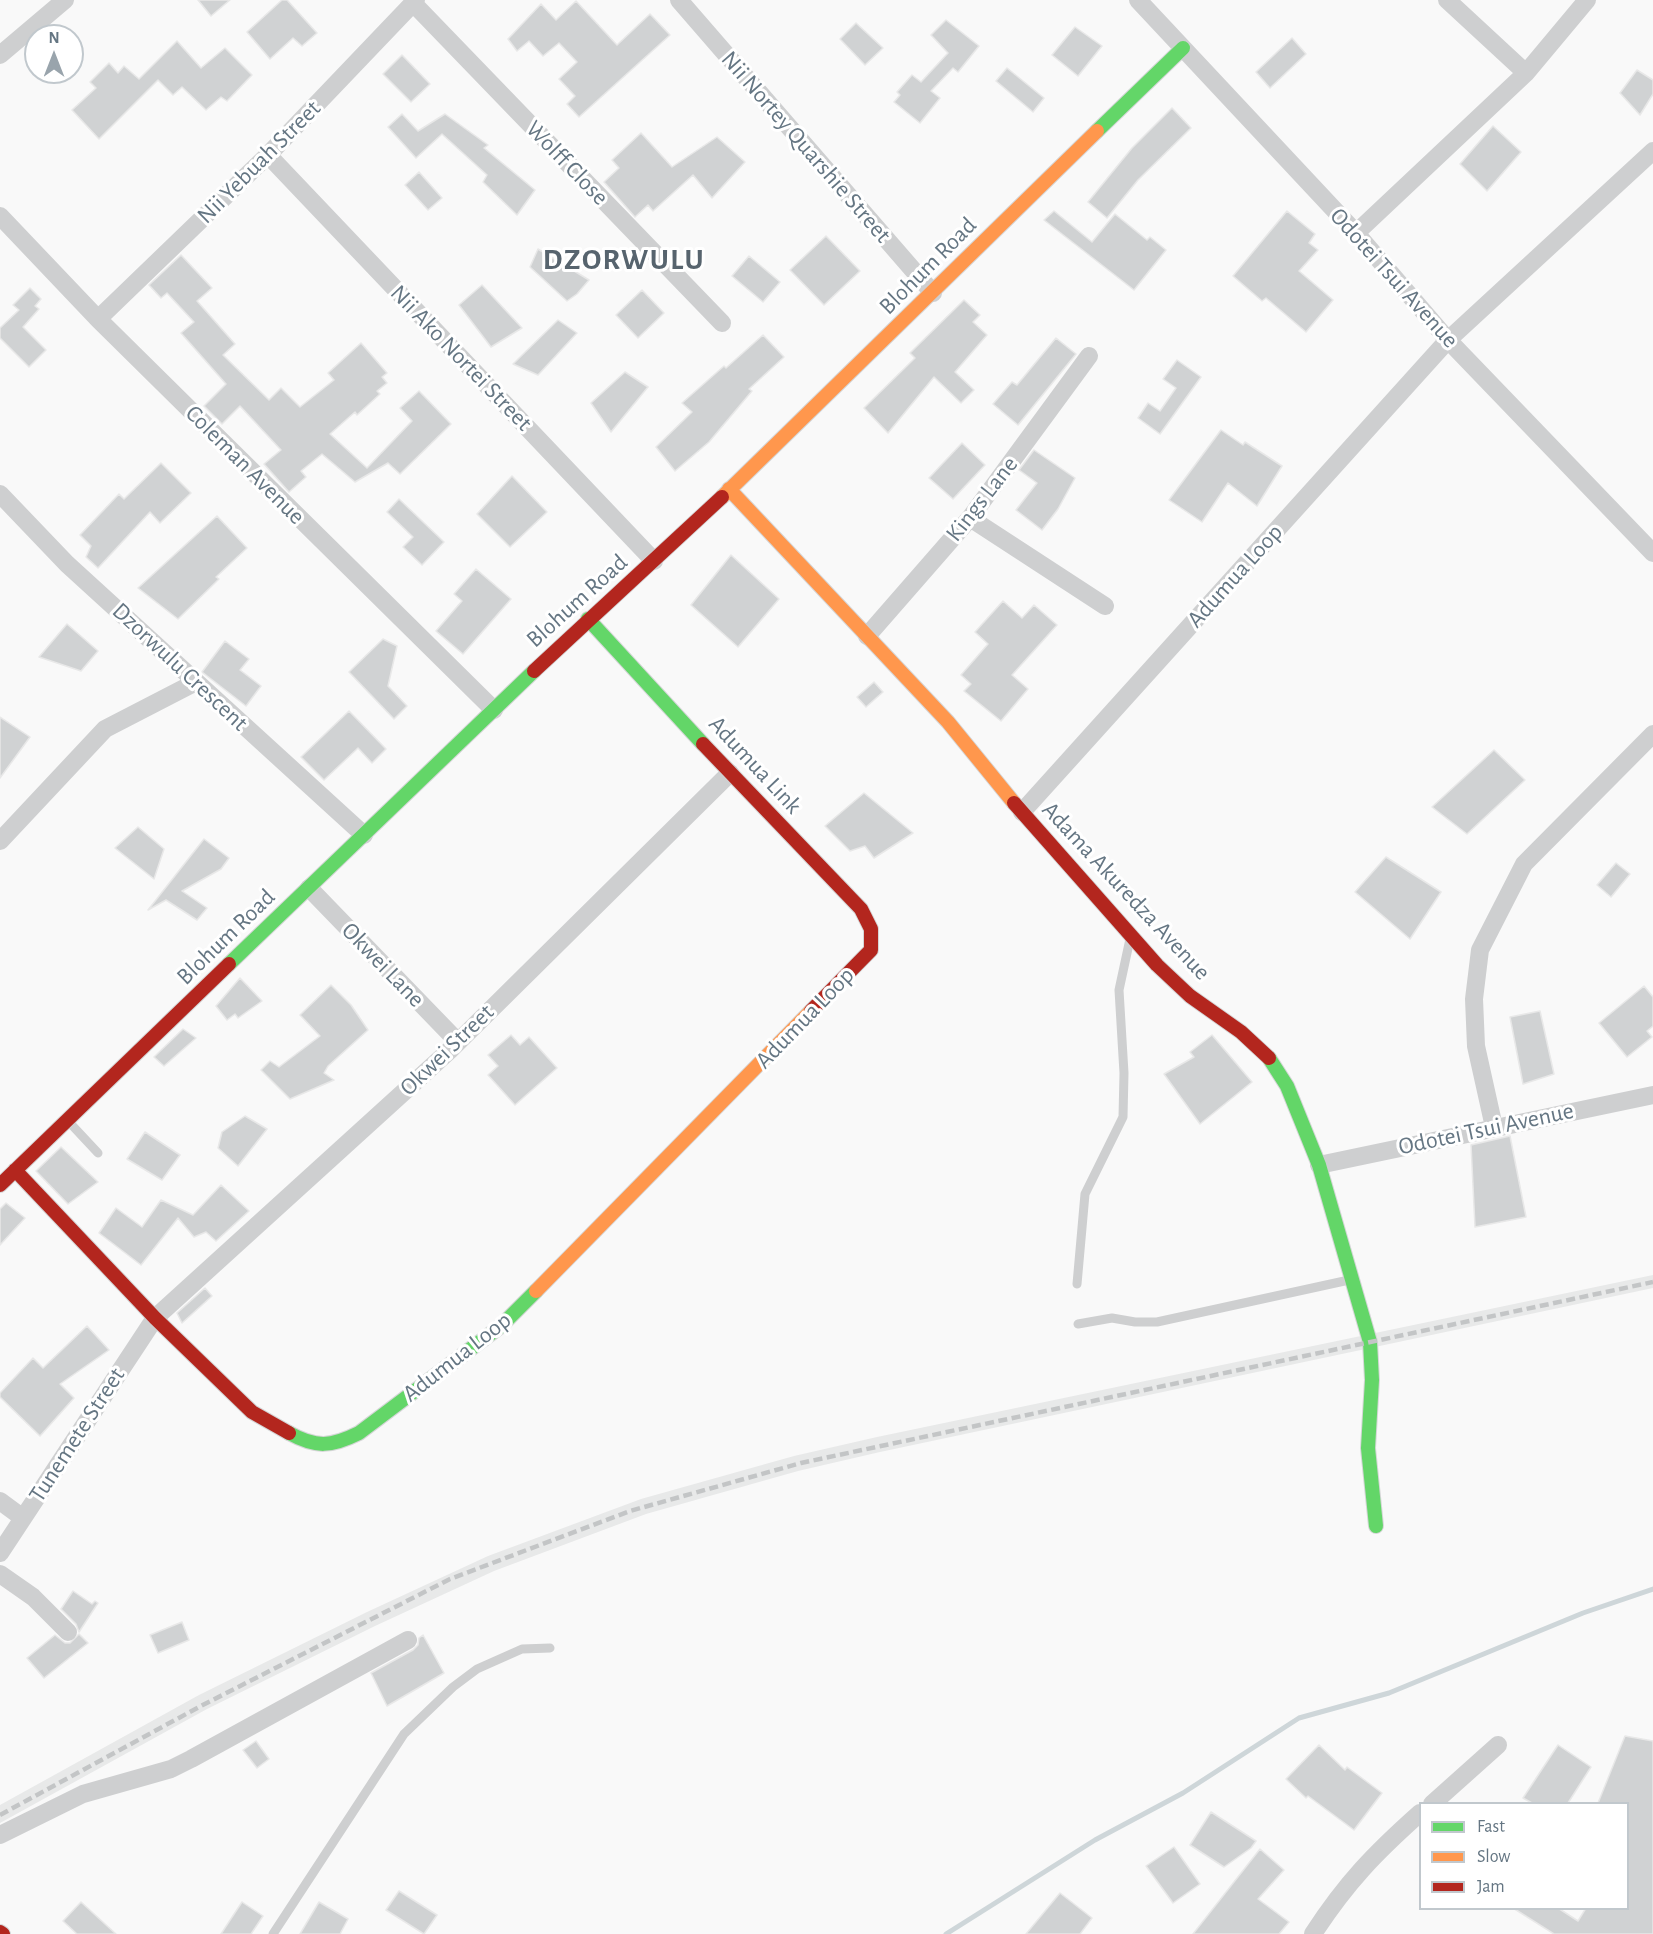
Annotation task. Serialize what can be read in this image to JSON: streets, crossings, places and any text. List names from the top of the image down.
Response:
{
  "streets": {
    "street": [
      "Nii Nortey Quarshie Street",
      "Nii Yebuah Street",
      "Wolff Close",
      "Blohum Road",
      "Odotei Tsui Avenue",
      "Nii Ako Nortei Street",
      "Coleman Avenue",
      "Kings Lane",
      "Adumua Loop",
      "Dzorwulu Crescent",
      "Adumua Link",
      "Adama Akuredza Avenue",
      "Okwei Lane",
      "Okwei Street",
      "Tunemete Street"
    ]
  },
  "crossings": [
    ["Nii Nortey Quarshie Street", "Blohum Road"],
    ["Nii Yebuah Street", "Wolff Close"],
    ["Nii Yebuah Street", "Nii Ako Nortei Street"],
    ["Nii Yebuah Street", "Coleman Avenue"],
    ["Blohum Road", "Odotei Tsui Avenue"],
    ["Blohum Road", "Nii Ako Nortei Street"],
    ["Blohum Road", "Coleman Avenue"],
    ["Blohum Road", "Adumua Loop"],
    ["Blohum Road", "Dzorwulu Crescent"],
    ["Blohum Road", "Adumua Link"],
    ["Blohum Road", "Adama Akuredza Avenue"],
    ["Blohum Road", "Okwei Lane"],
    ["Odotei Tsui Avenue", "Adumua Loop"],
    ["Odotei Tsui Avenue", "Adama Akuredza Avenue"],
    ["Kings Lane", "Adama Akuredza Avenue"],
    ["Adumua Loop", "Adumua Link"],
    ["Adumua Loop", "Adama Akuredza Avenue"],
    ["Adumua Loop", "Okwei Street"],
    ["Adumua Loop", "Tunemete Street"],
    ["Adumua Link", "Okwei Street"],
    ["Okwei Lane", "Okwei Street"],
    ["Okwei Street", "Tunemete Street"]
  ],
  "districts": ["DZORWULU"],
  "legend": ["Fast", "Slow", "Jam"],
  "north": "top"
}
